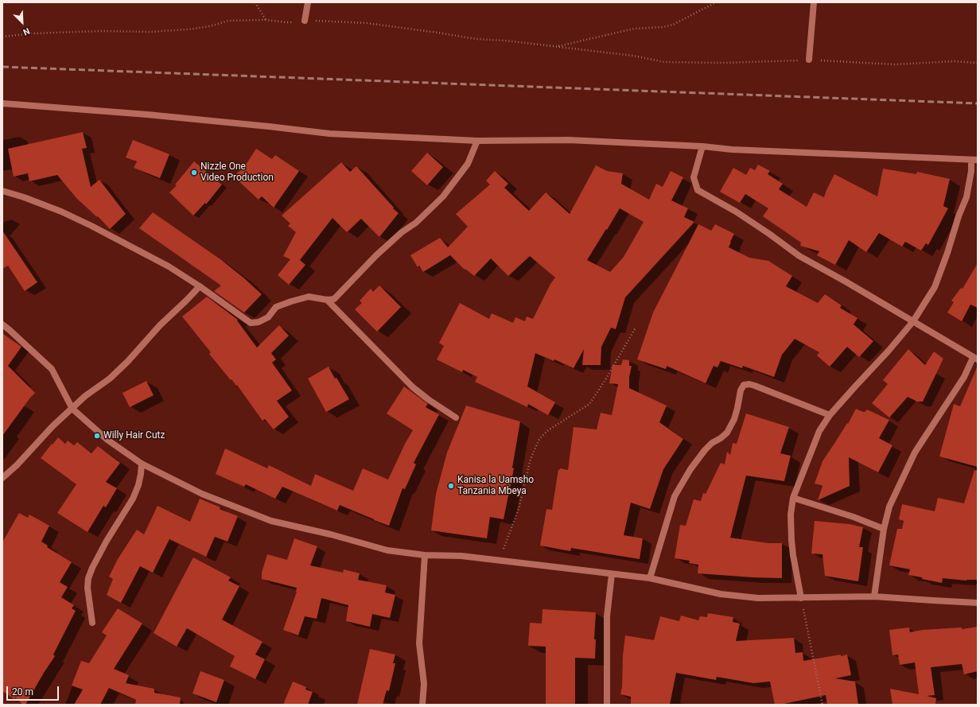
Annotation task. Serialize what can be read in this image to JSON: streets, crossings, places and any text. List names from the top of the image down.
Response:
{
  "places": ["Nizzle One Video Production", "Willy Hair Cutz", "Kanisa la Uamsho Tanzania Mbeya"],
  "scale_bar": "20 m",
  "north": "bottom right"
}
